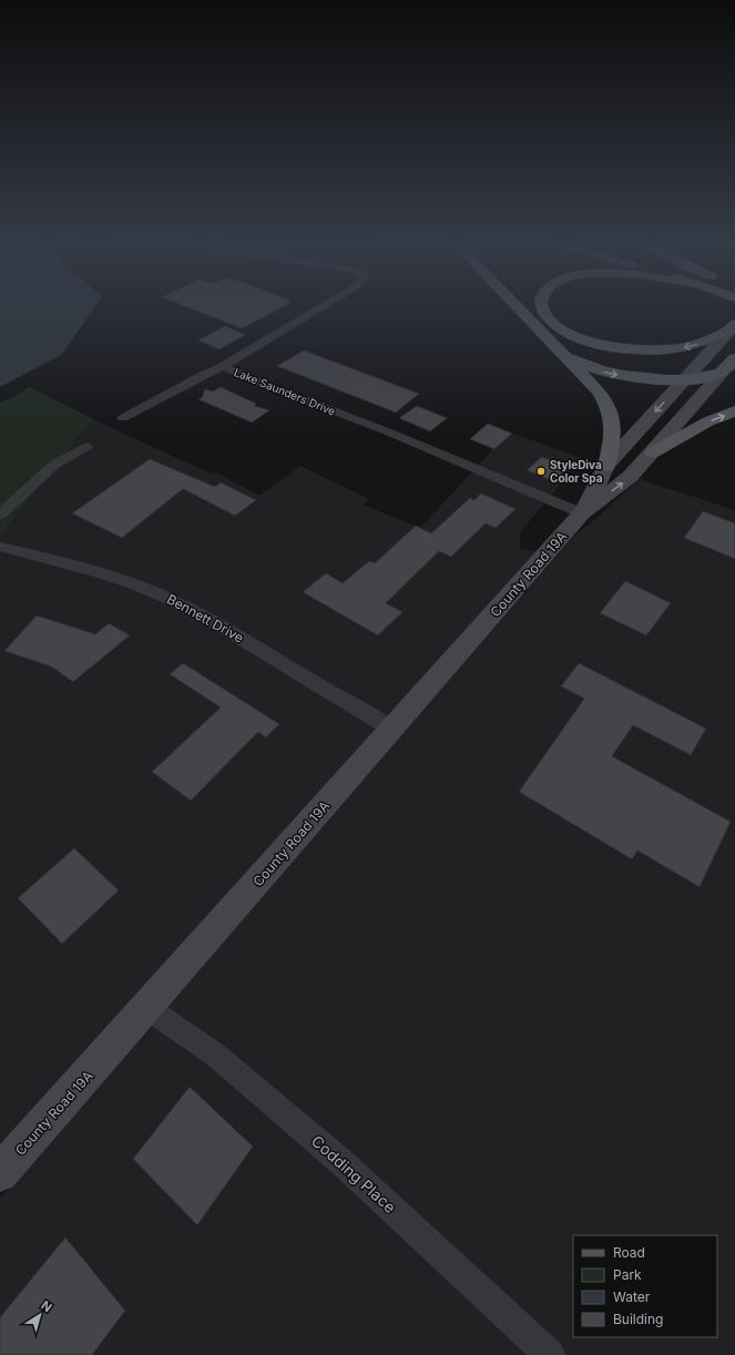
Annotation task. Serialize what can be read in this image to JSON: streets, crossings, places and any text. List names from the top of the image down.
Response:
{
  "streets": {
    "main road": ["County Road 19A"],
    "street": ["Lake Saunders Drive", "Bennett Drive", "Codding Place"]
  },
  "crossings": [
    ["Lake Saunders Drive", "County Road 19A"],
    ["County Road 19A", "Bennett Drive"],
    ["County Road 19A", "Codding Place"]
  ],
  "places": ["StyleDiva Color Spa"],
  "legend": [
    "Road",
    "Park",
    "Water",
    "Building"
  ],
  "north": "top right"
}
